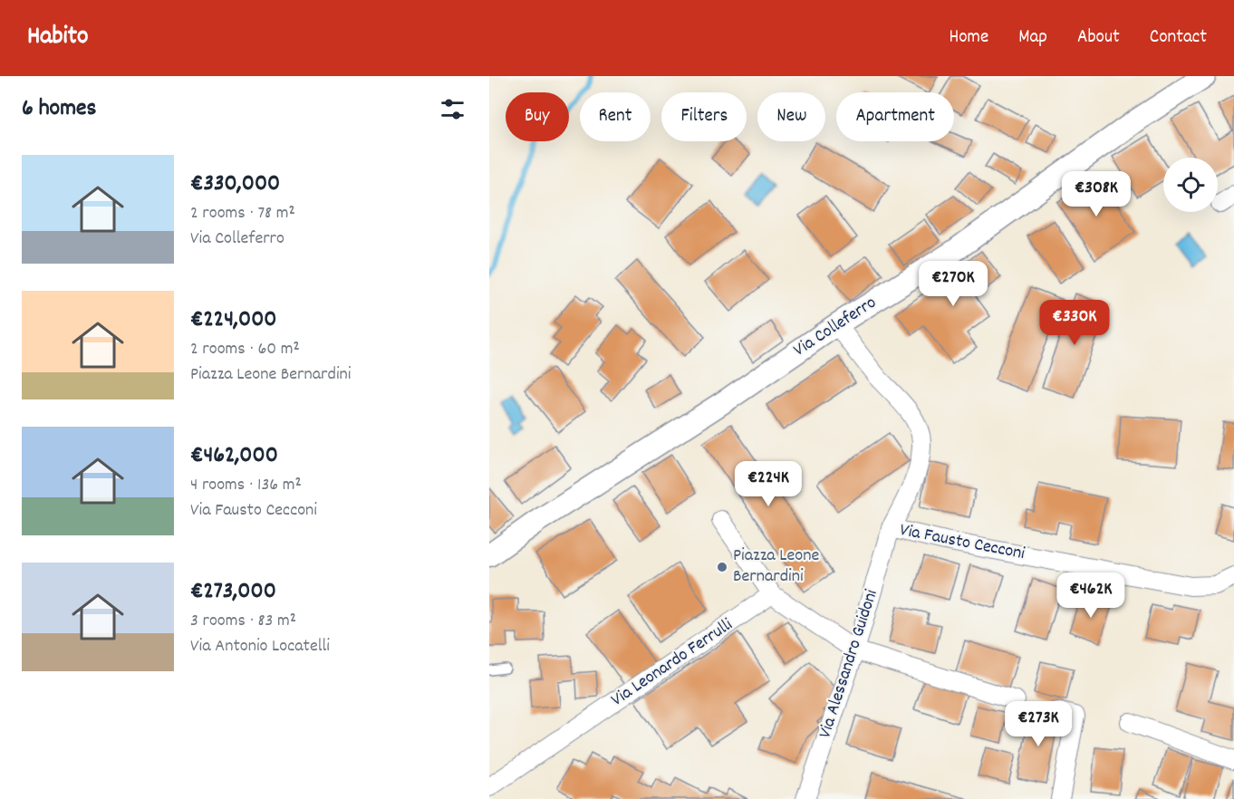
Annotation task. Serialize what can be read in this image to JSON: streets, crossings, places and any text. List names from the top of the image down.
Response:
{
  "streets": {
    "street": [
      "Via Colleferro",
      "Via Fausto Cecconi",
      "Via Leonardo Ferrulli",
      "Via Alessandro Guidoni"
    ]
  },
  "crossings": [
    ["Via Colleferro", "Via Fausto Cecconi"],
    ["Via Fausto Cecconi", "Via Alessandro Guidoni"]
  ],
  "places": ["Piazza Leone Bernardini"],
  "page": {
    "header": "Habito",
    "nav": [
      "Home",
      "Map",
      "About",
      "Contact"
    ],
    "heading": "6 homes",
    "chip": [
      "Buy",
      "Rent",
      "Filters",
      "New",
      "Apartment"
    ],
    "list": [
      {
        "name": "€330,000",
        "note": "2 rooms · 78 m² · Via Colleferro"
      },
      {
        "name": "€224,000",
        "note": "2 rooms · 60 m² · Piazza Leone Bernardini"
      },
      {
        "name": "€462,000",
        "note": "4 rooms · 136 m² · Via Fausto Cecconi"
      },
      {
        "name": "€273,000",
        "note": "3 rooms · 83 m² · Via Antonio Locatelli"
      }
    ],
    "price": [
      "€308K",
      "€270K",
      "€330K",
      "€224K",
      "€462K",
      "€273K"
    ]
  }
}
